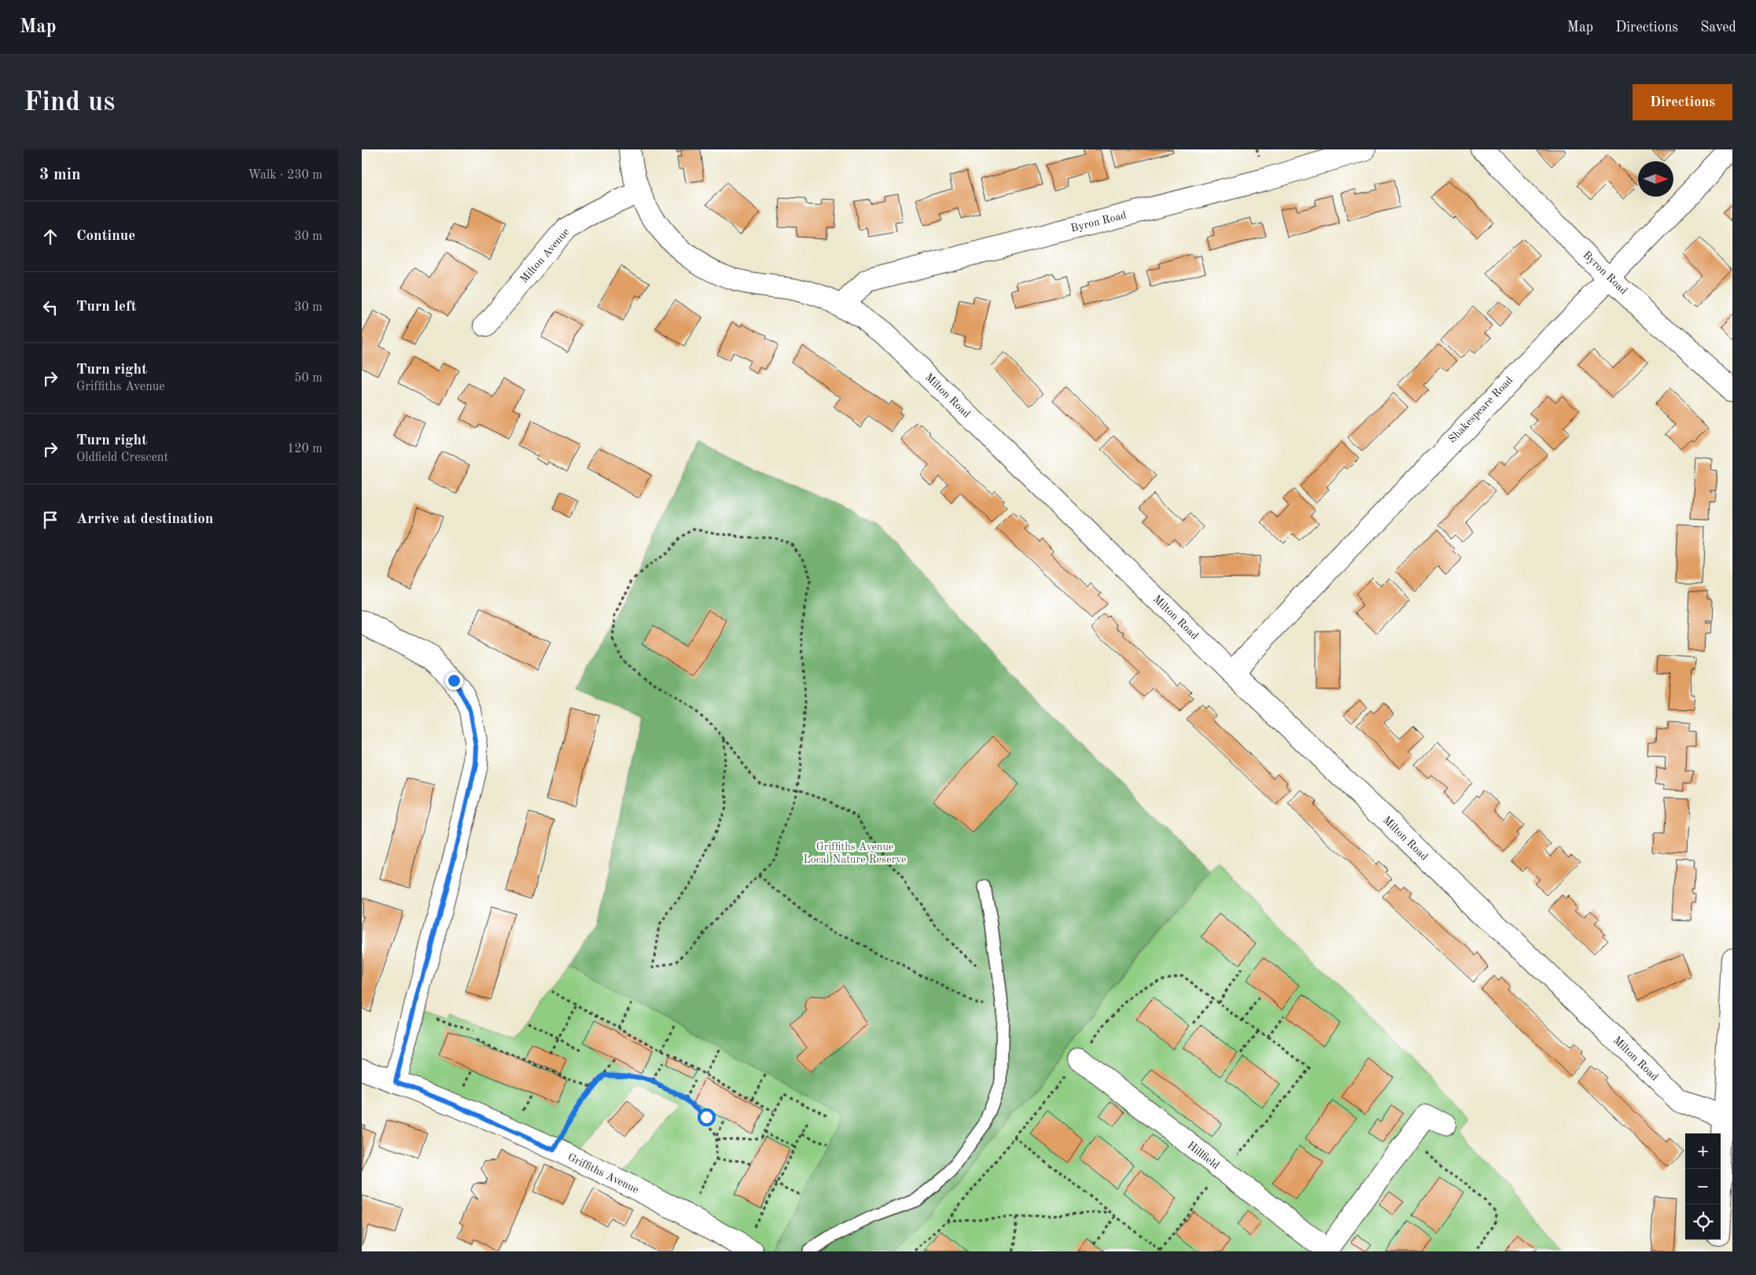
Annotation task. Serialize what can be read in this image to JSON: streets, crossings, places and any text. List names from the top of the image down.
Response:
{
  "streets": {
    "street": [
      "Byron Road",
      "Milton Avenue",
      "Milton Road",
      "Shakespeare Road",
      "Hillfield",
      "Griffiths Avenue"
    ]
  },
  "crossings": [
    ["Byron Road", "Milton Road"],
    ["Byron Road", "Shakespeare Road"],
    ["Milton Avenue", "Milton Road"],
    ["Milton Road", "Shakespeare Road"]
  ],
  "parks": ["Griffiths Avenue Local Nature Reserve"],
  "north": "right",
  "page": {
    "header": "Map",
    "nav": ["Map", "Directions", "Saved"],
    "buttons": "Directions",
    "title": "Find us",
    "heading": ["3 min", "Walk · 230 m"],
    "list": [
      ["Continue", "30 m"],
      ["Turn left", "30 m"],
      ["Turn right", "Griffiths Avenue", "50 m"],
      ["Turn right", "Oldfield Crescent", "120 m"],
      "Arrive at destination"
    ],
    "map_buttons": ["+", "−"]
  }
}
